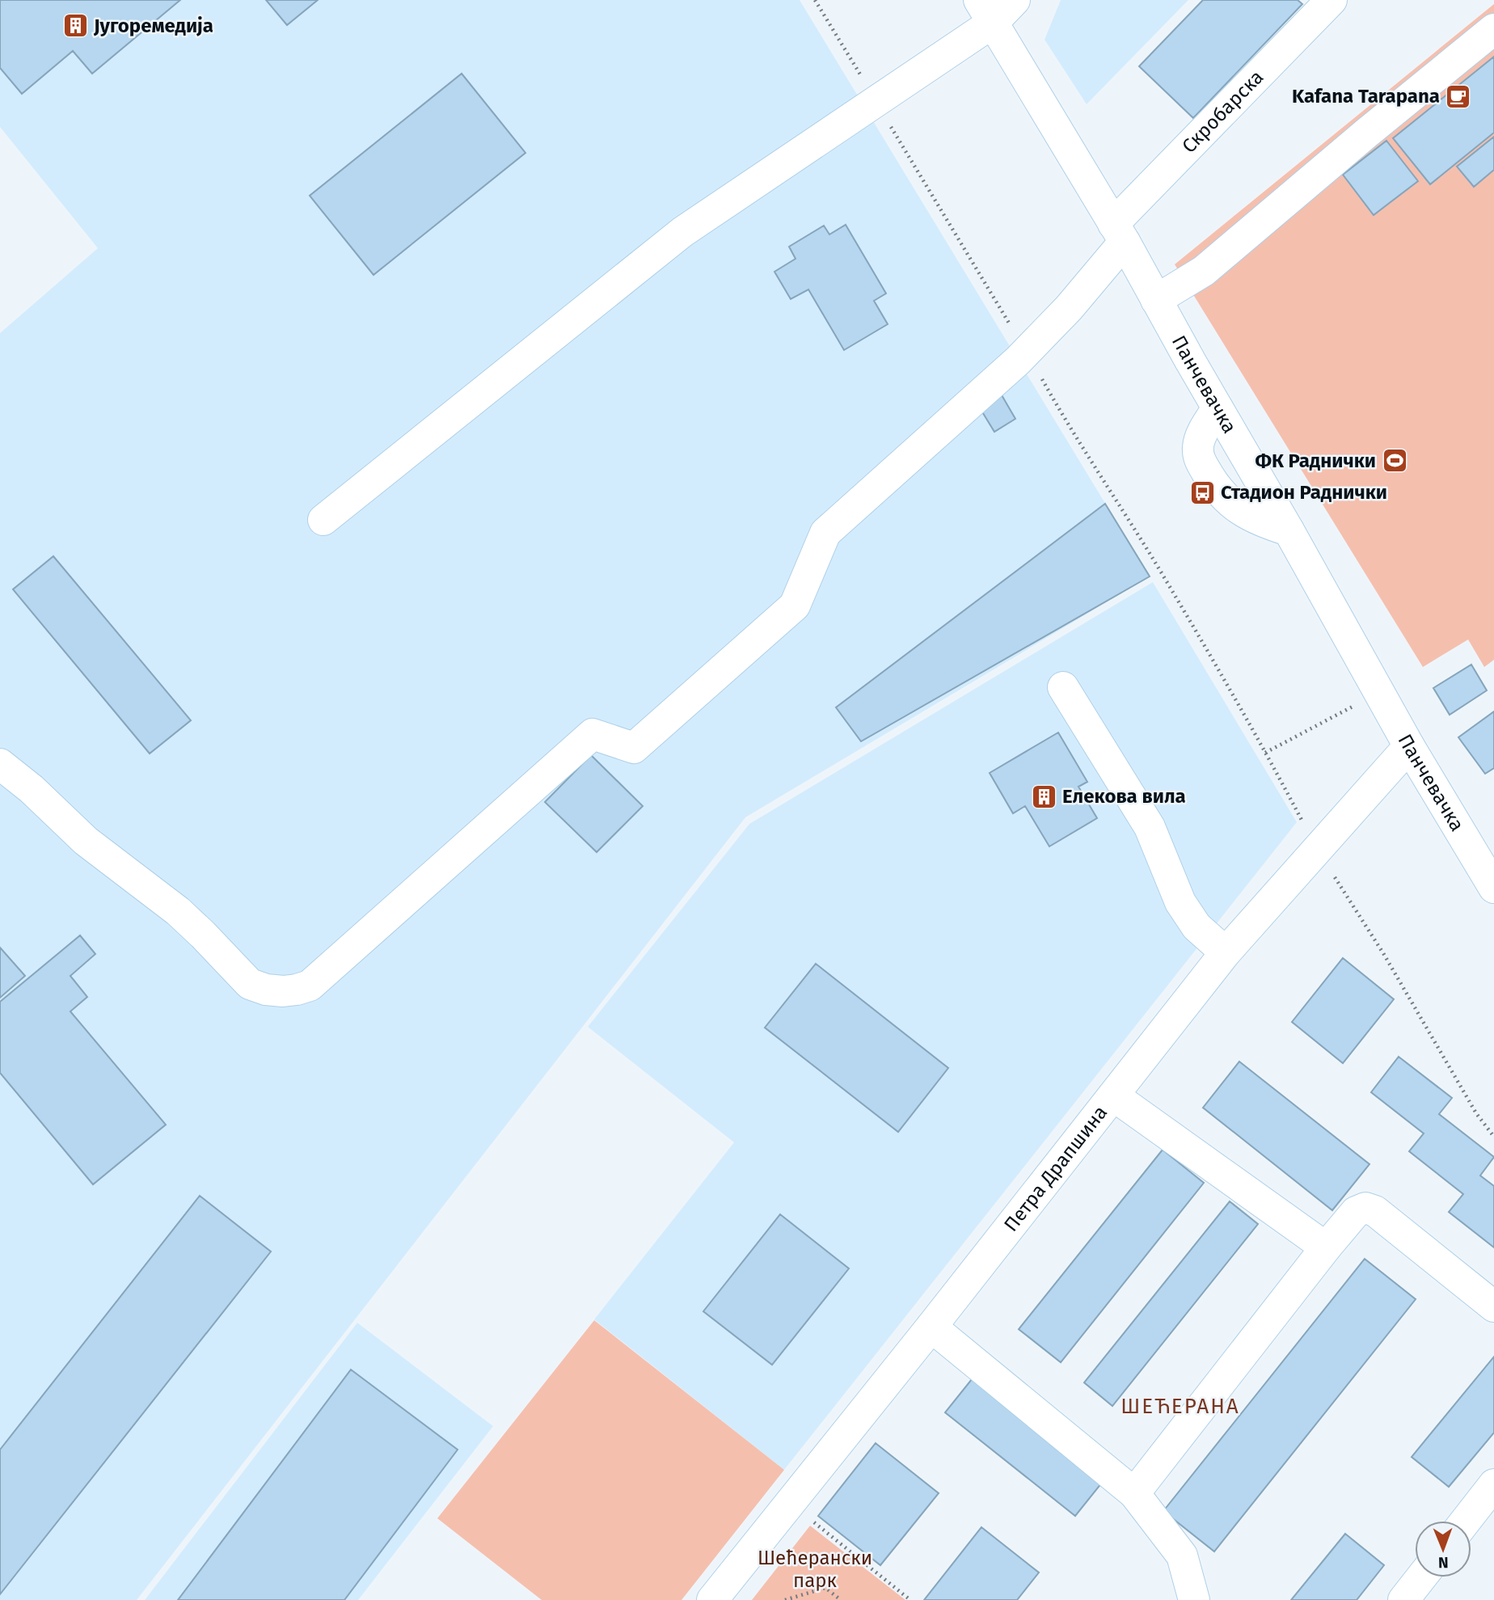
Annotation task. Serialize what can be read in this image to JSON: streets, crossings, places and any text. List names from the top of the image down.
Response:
{
  "streets": {
    "street": ["Скробарска", "Панчевачка", "Петра Драпшина"]
  },
  "crossings": [
    ["Скробарска", "Панчевачка"],
    ["Панчевачка", "Петра Драпшина"]
  ],
  "districts": ["ШЕЋЕРАНА"],
  "parks": ["Шећерански парк"],
  "places": {
    "building": ["Југоремедија", "Елекова вила"],
    "cafe": ["Kafana Tarapana"],
    "sports": ["ФК Раднички"],
    "bus stop": ["Стадион Раднички"]
  },
  "north": "bottom"
}
